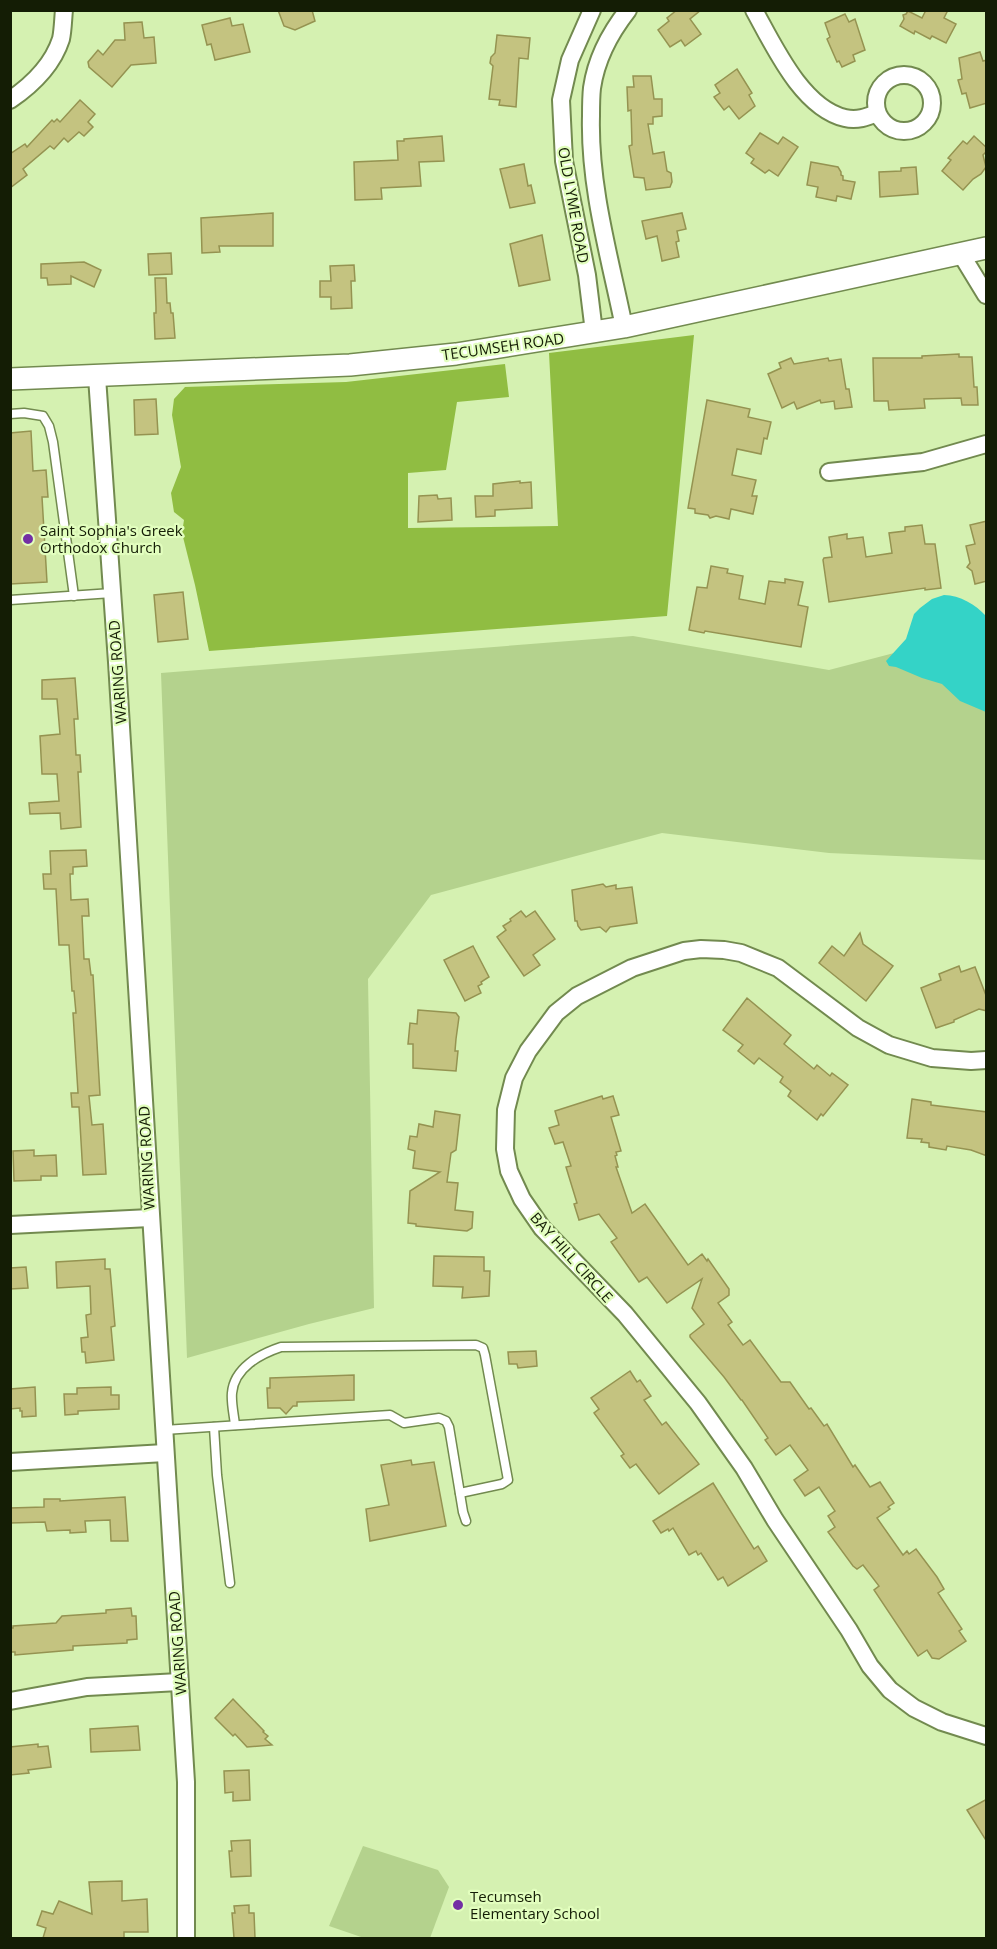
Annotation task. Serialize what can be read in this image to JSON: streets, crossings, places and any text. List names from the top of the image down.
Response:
{
  "streets": {
    "street": [
      "OLD LYME ROAD",
      "TECUMSEH ROAD",
      "WARING ROAD",
      "BAY HILL CIRCLE"
    ]
  },
  "crossings": [
    ["OLD LYME ROAD", "TECUMSEH ROAD"],
    ["TECUMSEH ROAD", "WARING ROAD"]
  ],
  "places": ["Saint Sophia's Greek Orthodox Church", "Tecumseh Elementary School"]
}
